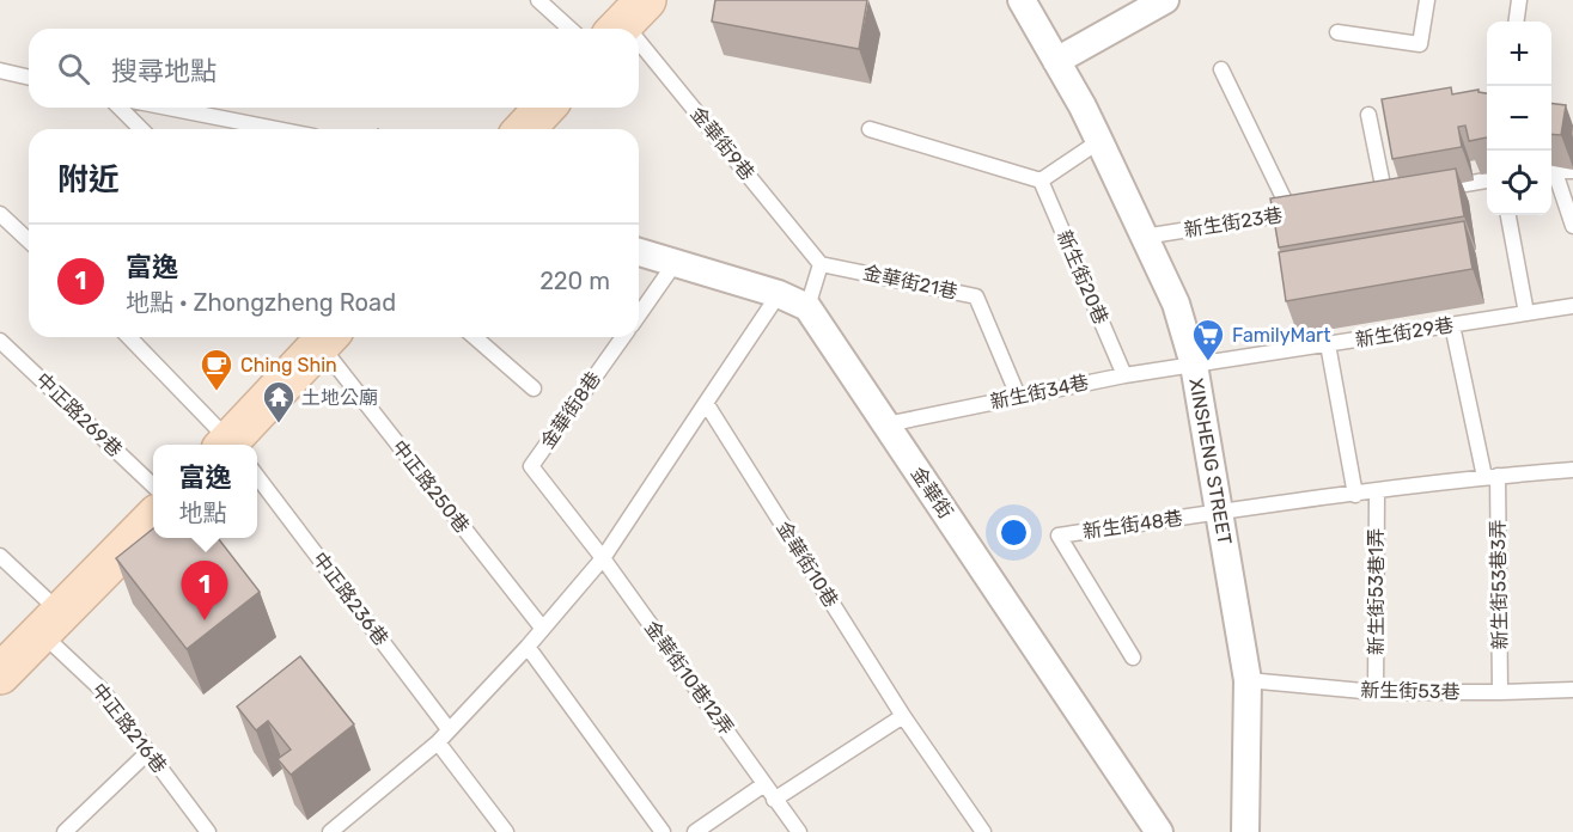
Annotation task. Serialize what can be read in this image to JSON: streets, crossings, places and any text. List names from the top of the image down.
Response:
{
  "streets": {
    "street": ["XINSHENG STREET", "金華街"],
    "lane": [
      "金華街9巷",
      "新生街23巷",
      "新生街20巷",
      "金華街21巷",
      "新生街29巷",
      "新生街34巷",
      "金華街8巷",
      "中正路269巷",
      "中正路250巷",
      "新生街48巷",
      "金華街10巷",
      "新生街53巷3弄",
      "新生街53巷1弄",
      "中正路236巷",
      "金華街10巷12弄",
      "新生街53巷",
      "中正路216巷"
    ]
  },
  "crossings": [
    ["金華街9巷", "金華街21巷"],
    ["新生街23巷", "XINSHENG STREET"],
    ["新生街20巷", "新生街34巷"],
    ["金華街21巷", "新生街34巷"],
    ["新生街29巷", "新生街34巷"],
    ["新生街29巷", "XINSHENG STREET"],
    ["新生街29巷", "新生街53巷3弄"],
    ["新生街34巷", "XINSHENG STREET"],
    ["新生街34巷", "金華街"],
    ["金華街8巷", "金華街10巷12弄"],
    ["XINSHENG STREET", "新生街48巷"],
    ["XINSHENG STREET", "新生街53巷"],
    ["新生街53巷3弄", "新生街53巷"],
    ["新生街53巷1弄", "新生街53巷"]
  ],
  "places": {
    "supermarket": ["FamilyMart"],
    "cafe": ["Ching Shin"],
    "temple": ["土地公廟"]
  },
  "page": {
    "map_buttons": ["+", "−"],
    "search": "搜尋地點",
    "heading": "附近",
    "list": [
      {
        "mark": "1",
        "name": "富逸",
        "note": "地點 · Zhongzheng Road",
        "value": "220 m"
      }
    ],
    "popup": ["富逸", "地點"],
    "pins": "1"
  }
}
